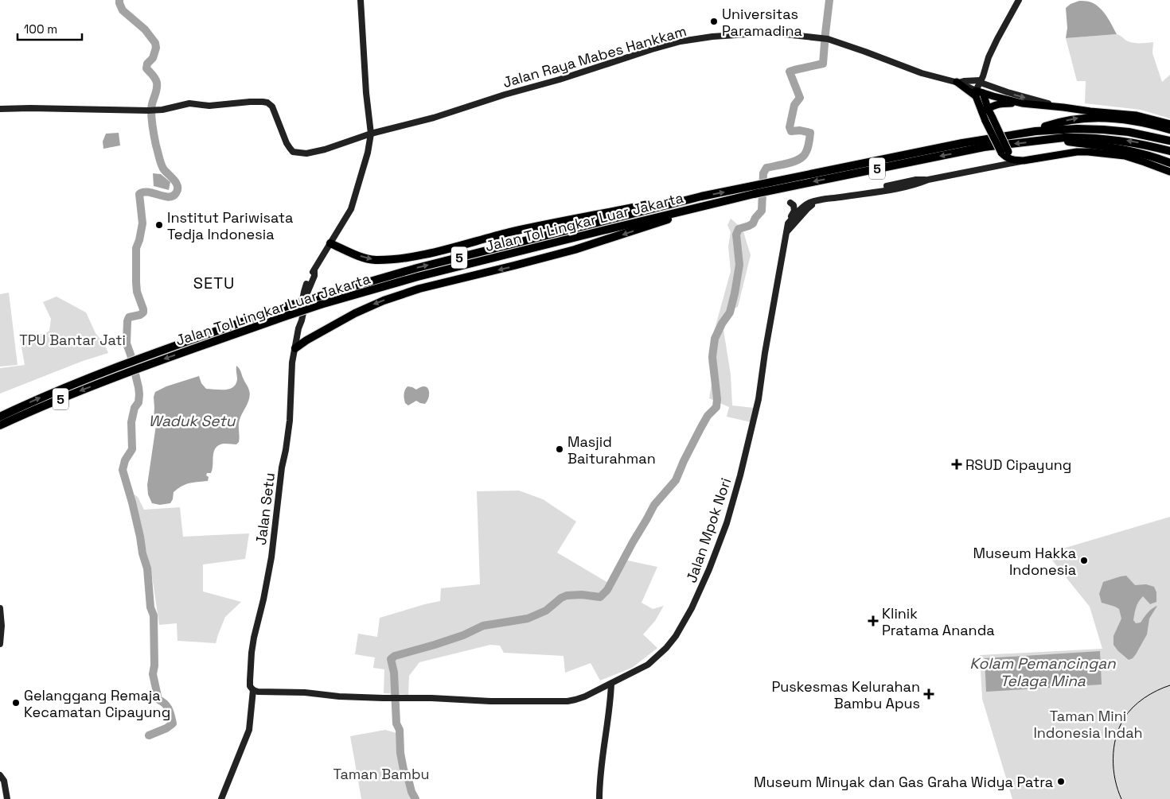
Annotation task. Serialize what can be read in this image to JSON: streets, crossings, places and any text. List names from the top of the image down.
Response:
{
  "streets": {
    "highway": ["5", "Jalan Tol Lingkar Luar Jakarta"],
    "main road": ["Jalan Raya Mabes Hankkam", "Jalan Setu", "Jalan Mpok Nori"]
  },
  "crossings": [
    ["Jalan Raya Mabes Hankkam", "Jalan Setu"],
    ["Jalan Setu", "Jalan Mpok Nori"]
  ],
  "districts": ["SETU"],
  "water": ["Waduk Setu", "Kolam Pemancingan Telaga Mina"],
  "parks": ["TPU Bantar Jati", "Taman Mini Indonesia Indah", "Taman Bambu"],
  "places": {
    "other": [
      "Universitas Paramadina",
      "Institut Pariwisata Tedja Indonesia",
      "Masjid Baiturahman",
      "Museum Hakka Indonesia",
      "Gelanggang Remaja Kecamatan Cipayung",
      "Museum Minyak dan Gas Graha Widya Patra"
    ],
    "health": ["RSUD Cipayung", "Klinik Pratama Ananda", "Puskesmas Kelurahan Bambu Apus"]
  },
  "scale_bar": "100 m"
}
